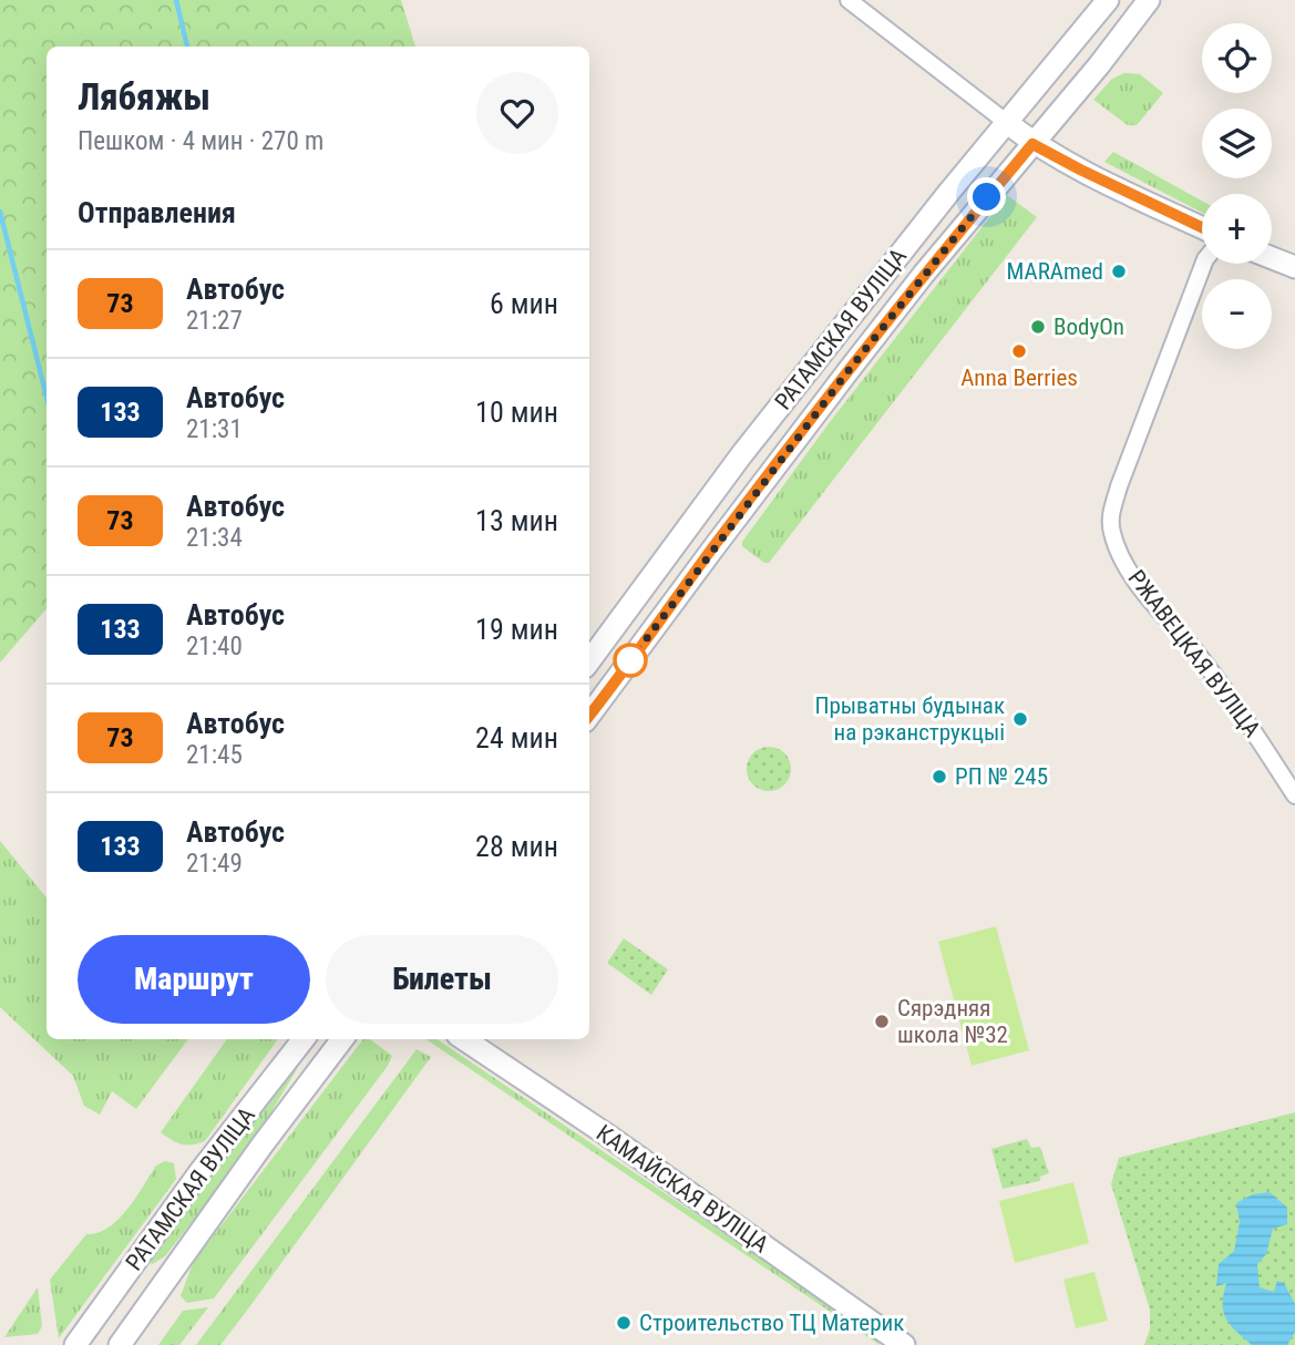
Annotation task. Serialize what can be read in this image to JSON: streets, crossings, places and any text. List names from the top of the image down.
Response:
{
  "streets": {
    "main road": ["РАТАМСКАЯ ВУЛІЦА", "КАМАЙСКАЯ ВУЛІЦА"],
    "street": ["РЖАВЕЦКАЯ ВУЛІЦА"]
  },
  "places": [
    "MARAmed",
    "BodyOn",
    "Anna Berries",
    "Прыватны будынак на рэканструкцыі",
    "РП № 245",
    "Сярэдняя школа №32",
    "Строительство ТЦ Материк"
  ],
  "lines": ["bus line 73"],
  "page": {
    "map_buttons": ["+", "−"],
    "heading": [
      ["Лябяжы", "Пешком · 4 мин · 270 m"],
      "Отправления"
    ],
    "list": [
      {
        "mark": "73",
        "name": "Автобус",
        "note": "21:27",
        "value": "6 мин"
      },
      {
        "mark": "133",
        "name": "Автобус",
        "note": "21:31",
        "value": "10 мин"
      },
      {
        "mark": "73",
        "name": "Автобус",
        "note": "21:34",
        "value": "13 мин"
      },
      {
        "mark": "133",
        "name": "Автобус",
        "note": "21:40",
        "value": "19 мин"
      },
      {
        "mark": "73",
        "name": "Автобус",
        "note": "21:45",
        "value": "24 мин"
      },
      {
        "mark": "133",
        "name": "Автобус",
        "note": "21:49",
        "value": "28 мин"
      }
    ],
    "buttons": ["Маршрут", "Билеты"]
  }
}
